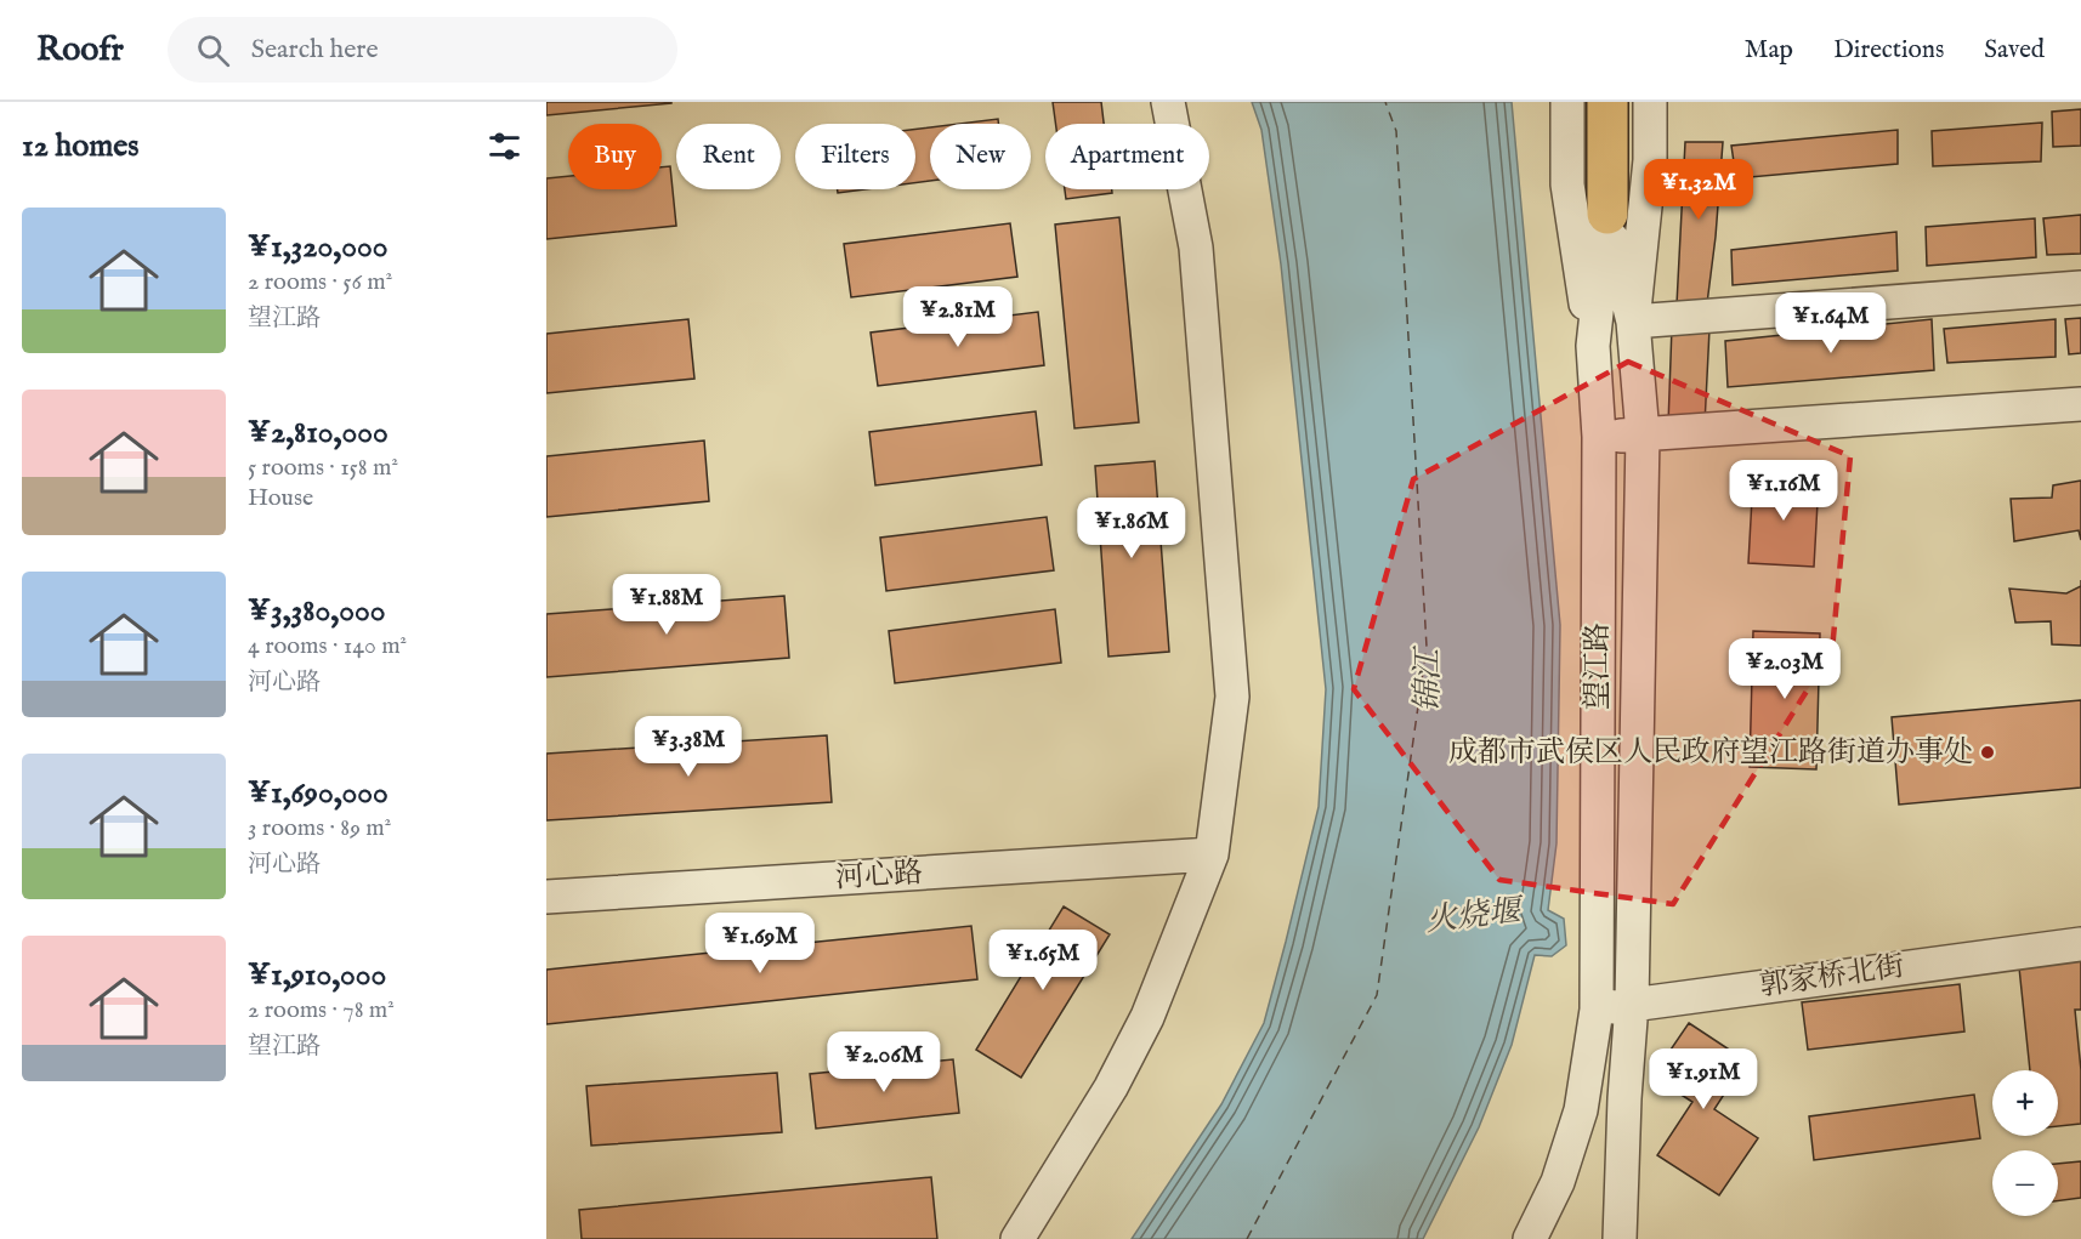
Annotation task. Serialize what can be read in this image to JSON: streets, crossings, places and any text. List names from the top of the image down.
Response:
{
  "streets": {
    "main road": ["望江路"],
    "street": ["河心路", "郭家桥北街"]
  },
  "crossings": [
    ["望江路", "郭家桥北街"]
  ],
  "water": ["锦江", "火烧堰"],
  "places": ["成都市武侯区人民政府望江路街道办事处"],
  "page": {
    "header": "Roofr",
    "search": "Search here",
    "nav": ["Map", "Directions", "Saved"],
    "heading": "12 homes",
    "chip": [
      "Buy",
      "Rent",
      "Filters",
      "New",
      "Apartment"
    ],
    "price": [
      "¥1.32M",
      "¥2.81M",
      "¥1.64M",
      "¥1.16M",
      "¥1.86M",
      "¥1.88M",
      "¥2.03M",
      "¥3.38M",
      "¥1.69M",
      "¥1.65M",
      "¥2.06M",
      "¥1.91M"
    ],
    "list": [
      {
        "name": "¥1,320,000",
        "note": "2 rooms · 56 m² · 望江路"
      },
      {
        "name": "¥2,810,000",
        "note": "5 rooms · 158 m² · House"
      },
      {
        "name": "¥3,380,000",
        "note": "4 rooms · 140 m² · 河心路"
      },
      {
        "name": "¥1,690,000",
        "note": "3 rooms · 89 m² · 河心路"
      },
      {
        "name": "¥1,910,000",
        "note": "2 rooms · 78 m² · 望江路"
      }
    ],
    "map_buttons": ["+", "−"]
  }
}
